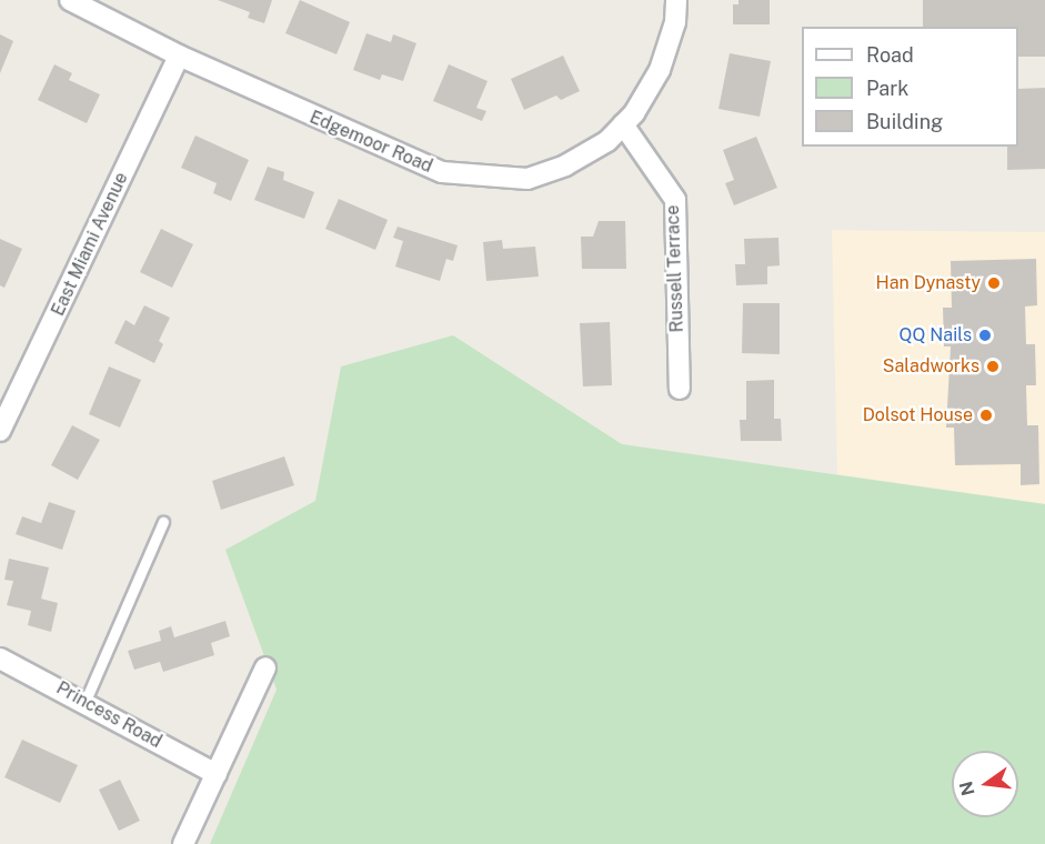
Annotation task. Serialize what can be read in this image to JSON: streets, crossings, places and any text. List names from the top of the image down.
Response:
{
  "streets": {
    "street": [
      "Edgemoor Road",
      "East Miami Avenue",
      "Russell Terrace",
      "Princess Road"
    ]
  },
  "crossings": [
    ["Edgemoor Road", "East Miami Avenue"],
    ["Edgemoor Road", "Russell Terrace"]
  ],
  "places": [
    "Han Dynasty",
    "QQ Nails",
    "Saladworks",
    "Dolsot House"
  ],
  "legend": ["Road", "Park", "Building"],
  "north": "left"
}
